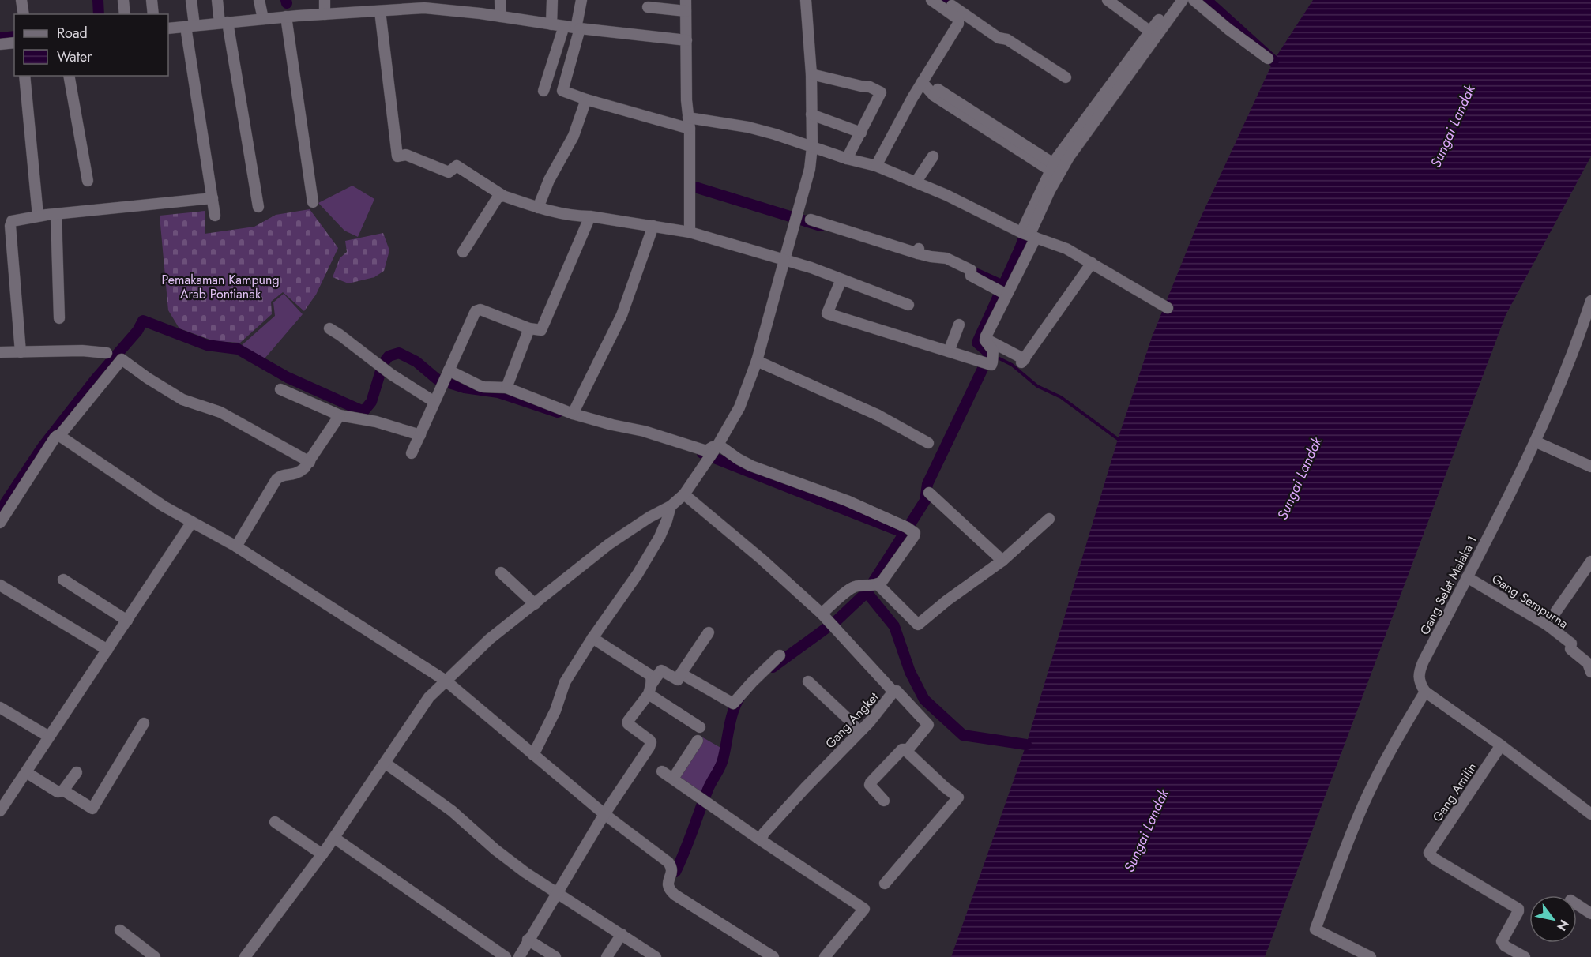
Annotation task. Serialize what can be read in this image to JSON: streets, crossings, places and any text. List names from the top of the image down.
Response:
{
  "streets": {
    "street": [
      "Gang Selat Malaka 1",
      "Gang Sempurna",
      "Gang Angket",
      "Gang Amilin"
    ]
  },
  "crossings": [
    ["Gang Selat Malaka 1", "Gang Sempurna"]
  ],
  "water": ["Sungai Landak"],
  "parks": ["Pemakaman Kampung Arab Pontianak"],
  "legend": ["Road", "Water"],
  "north": "bottom right"
}
